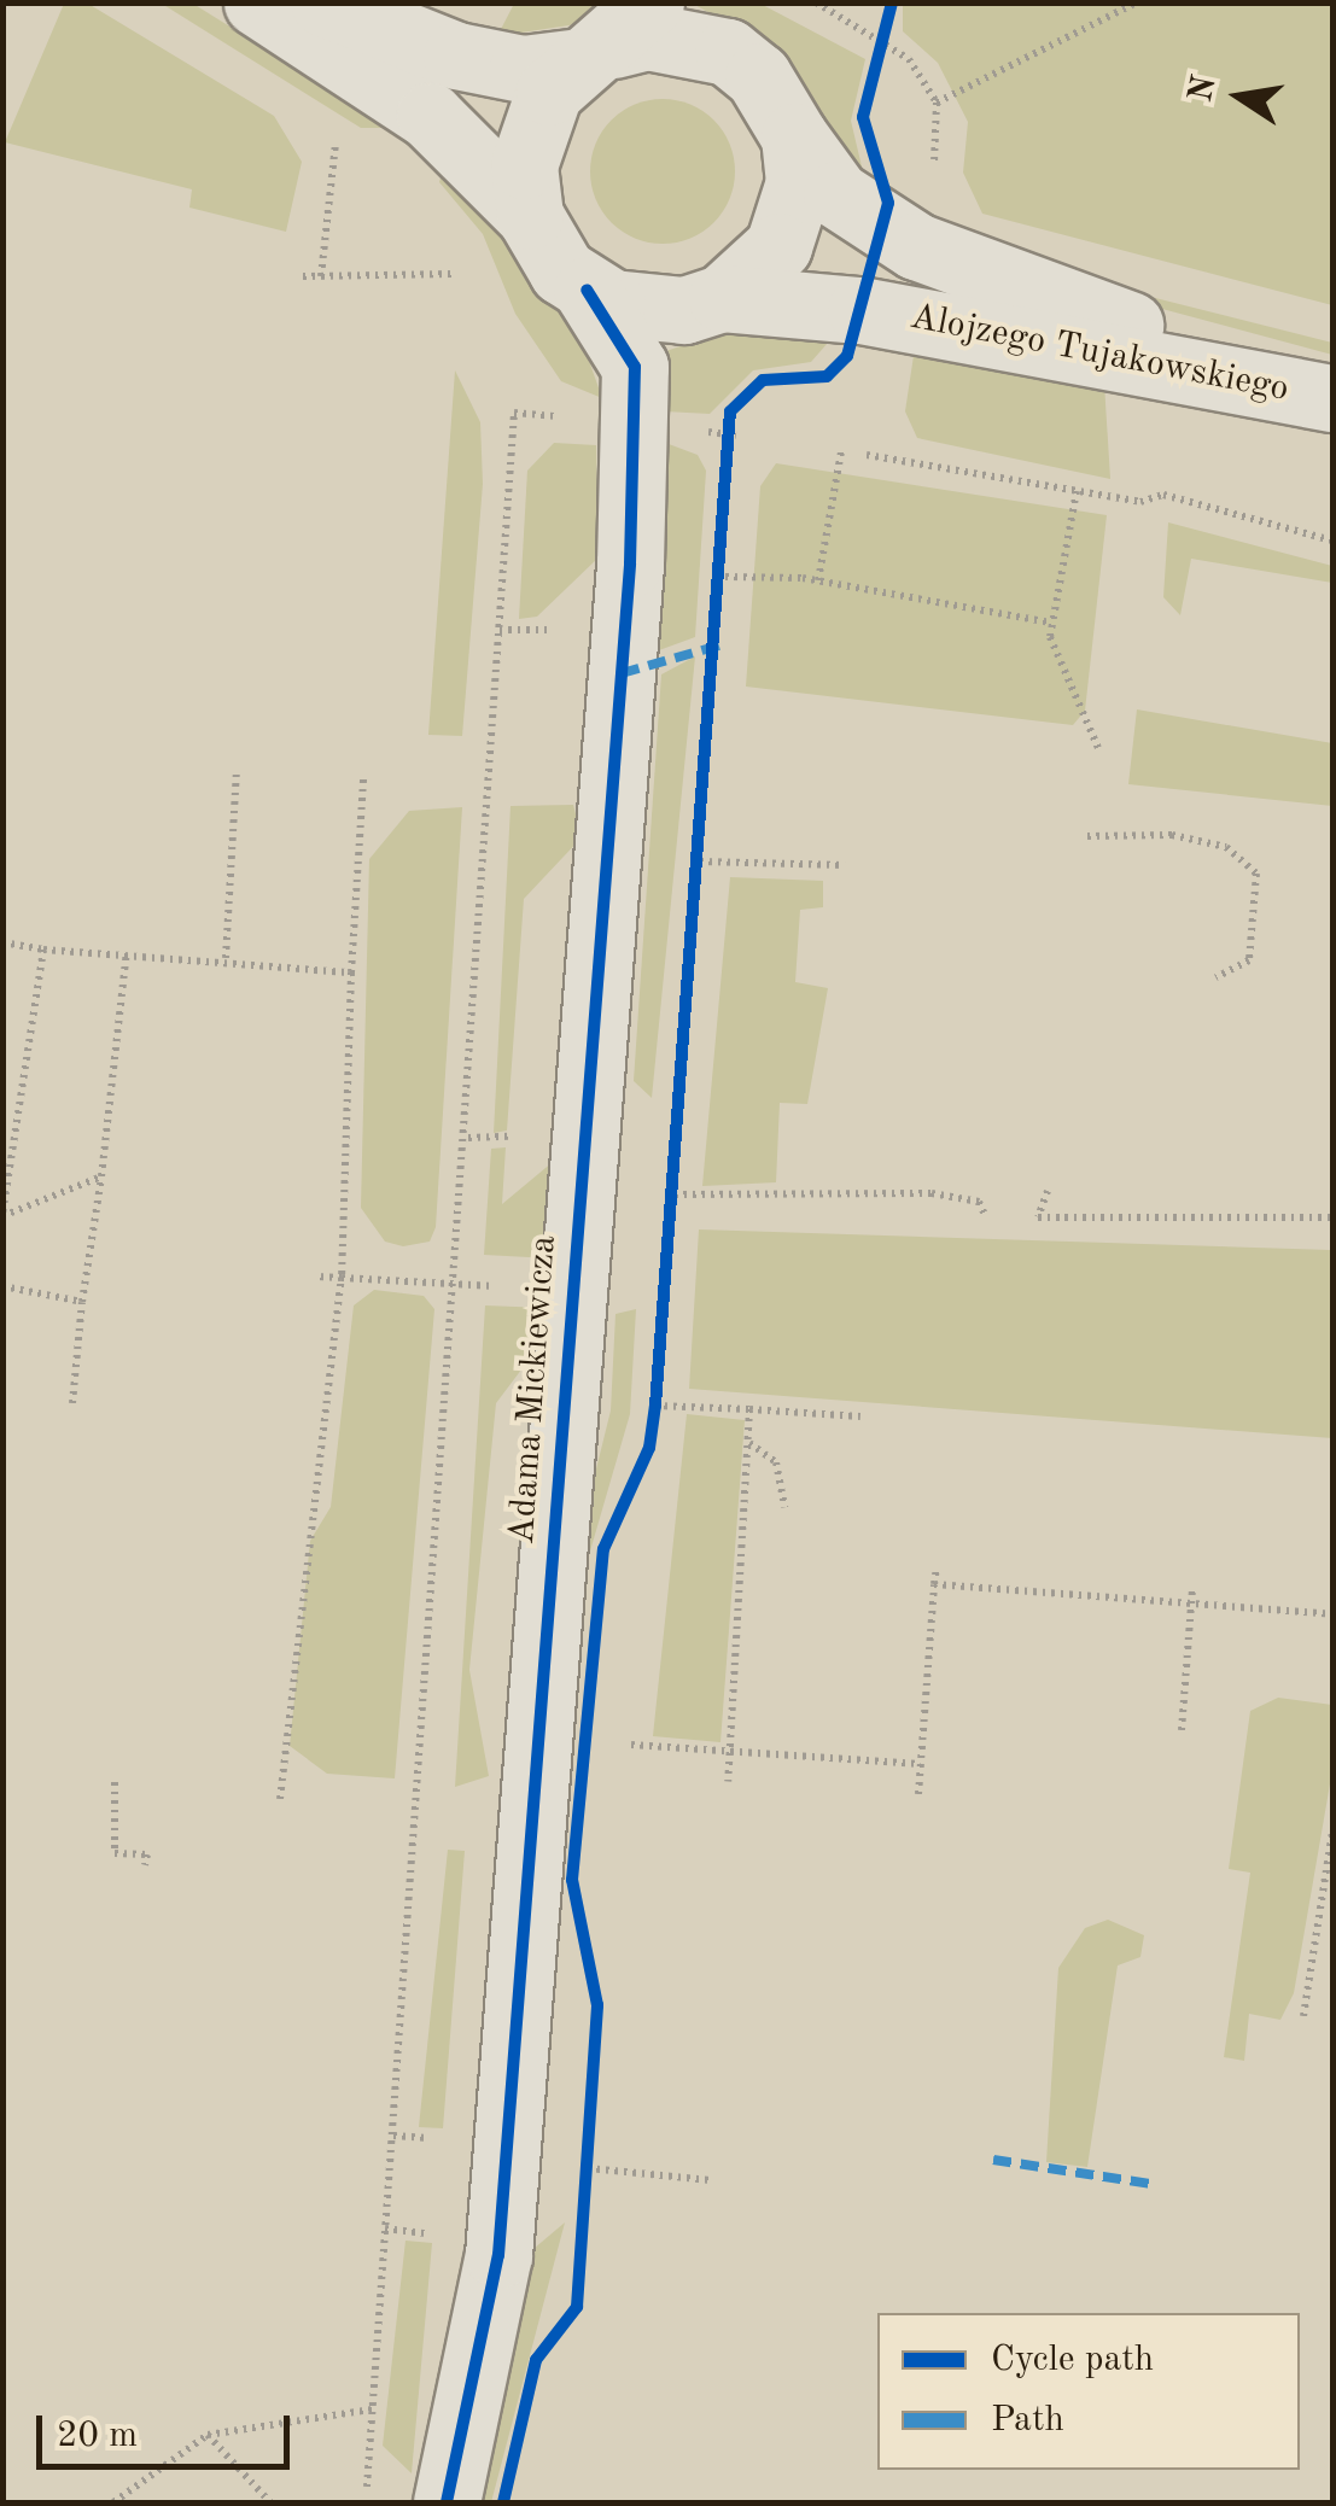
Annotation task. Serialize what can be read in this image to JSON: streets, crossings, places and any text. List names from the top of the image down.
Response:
{
  "streets": {
    "street": ["Alojzego Tujakowskiego", "Adama Mickiewicza"]
  },
  "crossings": [
    ["Alojzego Tujakowskiego", "Adama Mickiewicza"]
  ],
  "legend": ["Cycle path", "Path"],
  "scale_bar": "20 m",
  "north": "left"
}
